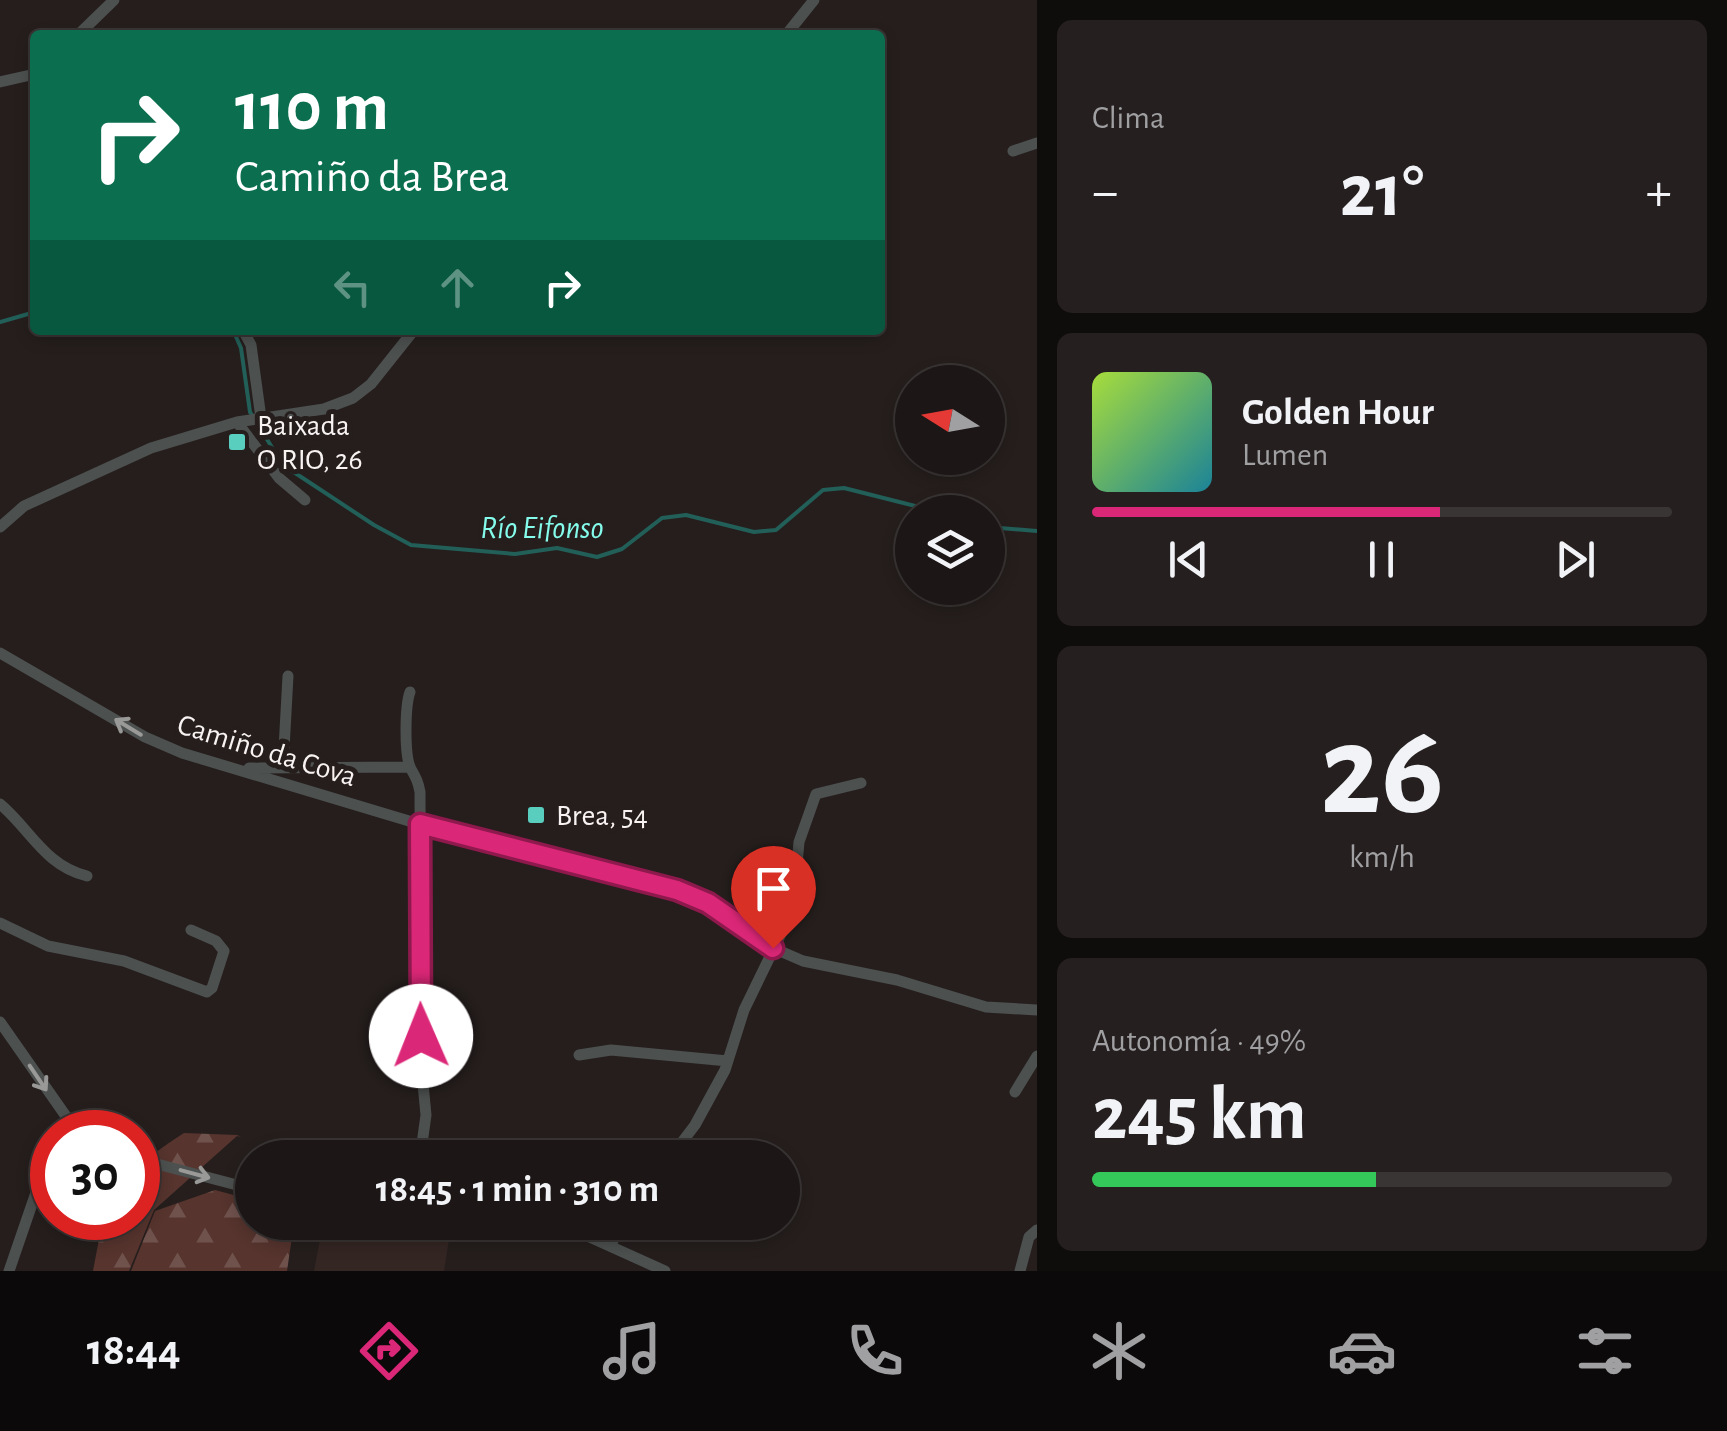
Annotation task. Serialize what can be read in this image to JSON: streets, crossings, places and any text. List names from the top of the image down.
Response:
{
  "streets": {
    "street": ["Camiño da Cova"]
  },
  "water": ["Río Eifonso"],
  "places": {
    "transit": ["Baixada O RIO, 26", "Brea, 54"]
  },
  "north": "left",
  "page": {
    "tile": [
      "Clima",
      ["26", "km/h"],
      ["Autonomía · 49%", "245 km"]
    ],
    "turn": ["110 m", "Camiño da Brea"],
    "heat": ["−", "21°", "+"],
    "song": ["Golden Hour", "Lumen"],
    "limit": "30",
    "trip": "18:45 · 1 min · 310 m",
    "tabs": "18:44"
  }
}
